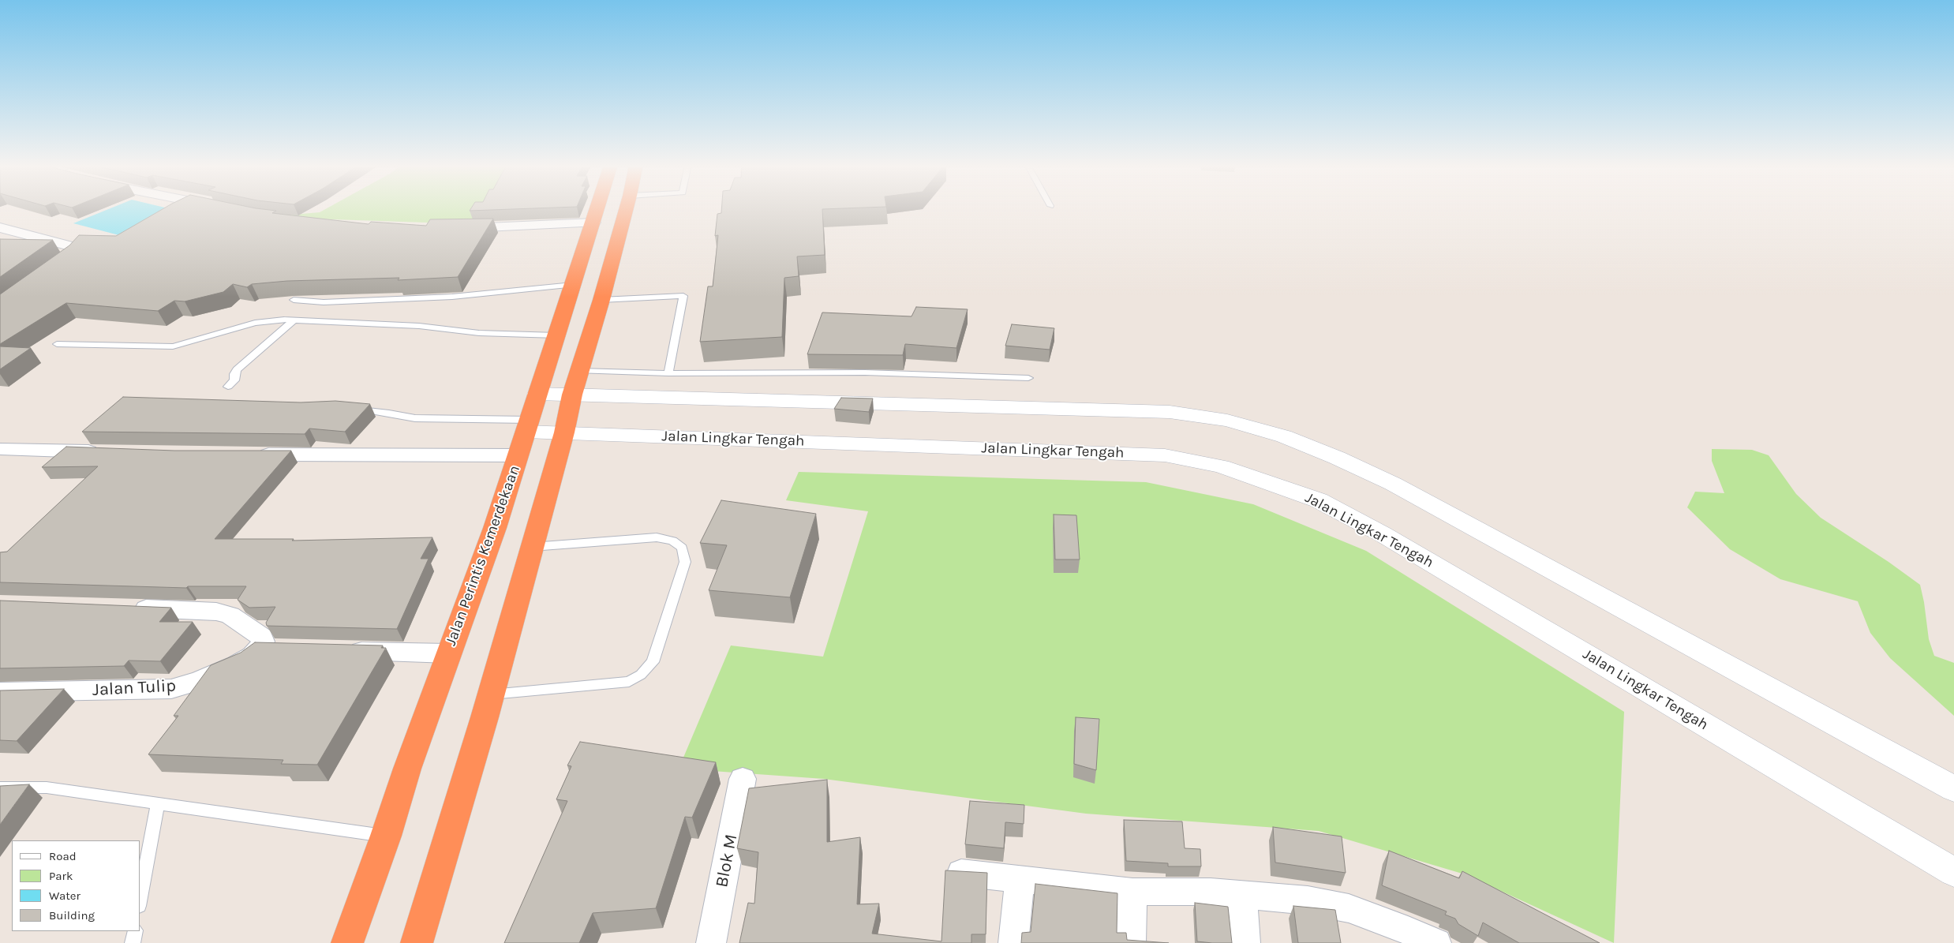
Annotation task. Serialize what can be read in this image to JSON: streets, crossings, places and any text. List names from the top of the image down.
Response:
{
  "streets": {
    "highway": ["Jalan Perintis Kemerdekaan"],
    "main road": ["Jalan Lingkar Tengah"],
    "street": ["Jalan Tulip", "Blok M"]
  },
  "crossings": [
    ["Jalan Lingkar Tengah", "Jalan Perintis Kemerdekaan"]
  ],
  "legend": [
    "Road",
    "Park",
    "Water",
    "Building"
  ]
}
